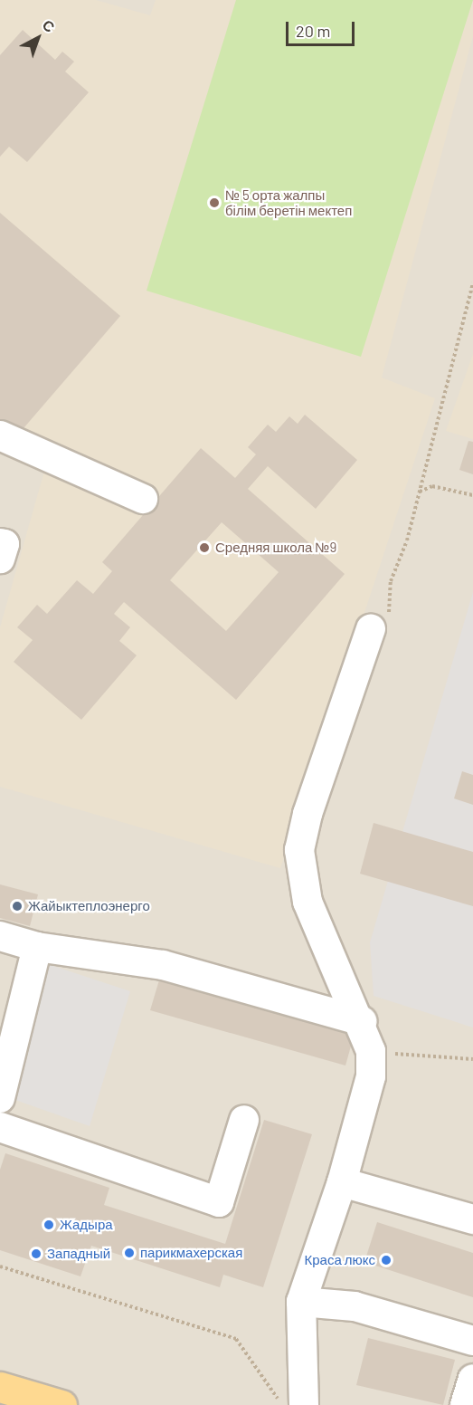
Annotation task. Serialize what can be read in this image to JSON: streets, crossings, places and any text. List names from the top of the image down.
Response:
{
  "places": [
    "№ 5 орта жалпы білім беретін мектеп",
    "Средняя школа №9",
    "Жайыктеплоэнерго",
    "Жадыра",
    "парикмахерская",
    "Западный",
    "Краса люкс"
  ],
  "scale_bar": "20 m",
  "north": "top right"
}
